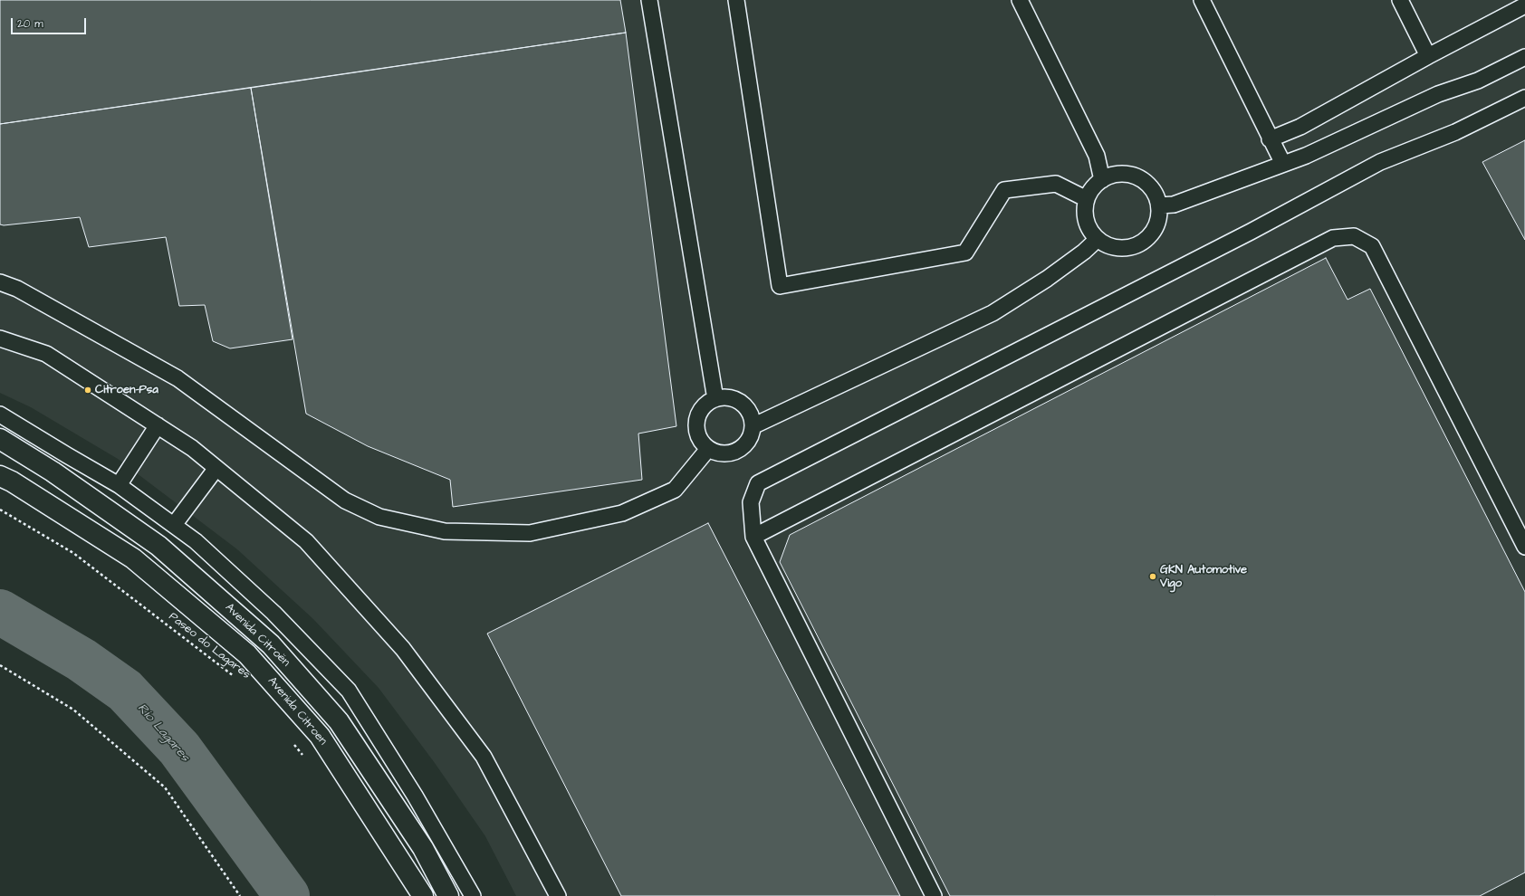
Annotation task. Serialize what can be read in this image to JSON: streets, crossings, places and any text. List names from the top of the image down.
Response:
{
  "streets": {
    "main road": ["Avenida Citroën", "Avenida Citroen"],
    "path": ["Paseo do Lagares"]
  },
  "water": ["Río Lagares"],
  "places": ["Citroen-Psa", "GKN Automotive Vigo"],
  "scale_bar": "20 m"
}
